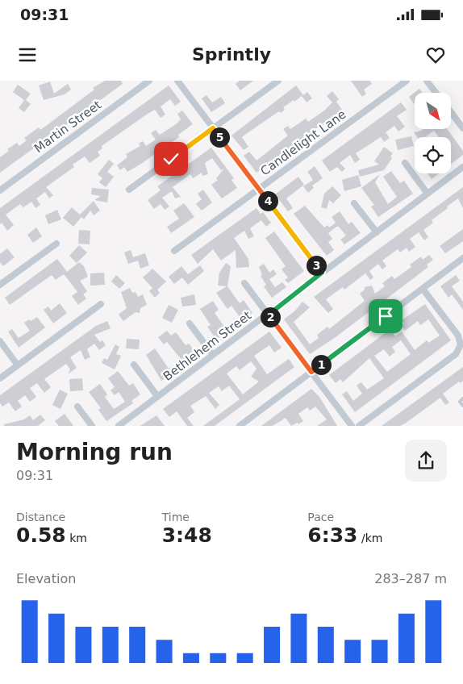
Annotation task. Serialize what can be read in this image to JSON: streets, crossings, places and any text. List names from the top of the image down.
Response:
{
  "streets": {
    "street": ["Martin Street", "Candlelight Lane", "Bethlehem Street"]
  },
  "north": "bottom right",
  "page": {
    "status": "09:31",
    "header": "Sprintly",
    "pins": [
      "5",
      "4",
      "3",
      "2",
      "1"
    ],
    "heading": ["Morning run", "09:31"],
    "stats": [
      ["Distance", "0.58 km"],
      ["Time", "3:48"],
      ["Pace", "6:33 /km"]
    ],
    "chart": ["Elevation", "283–287 m"]
  }
}
